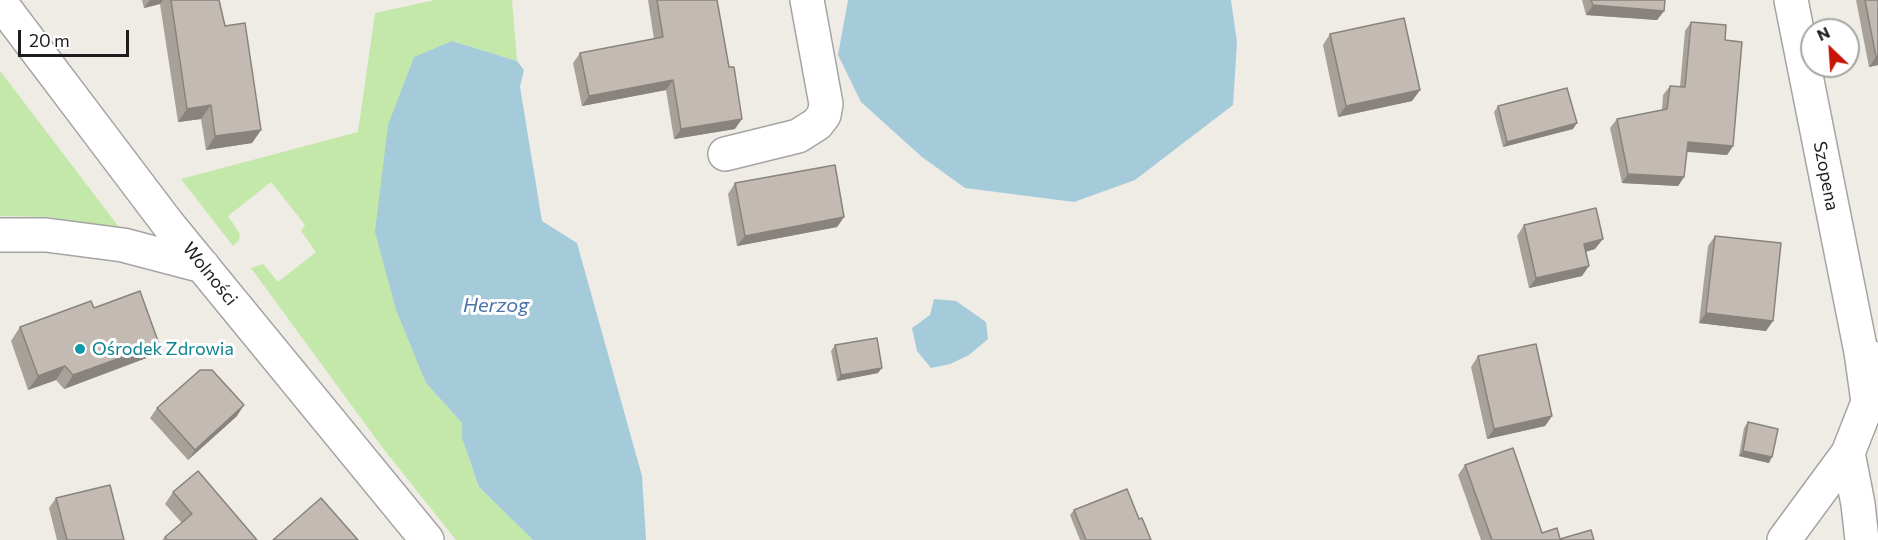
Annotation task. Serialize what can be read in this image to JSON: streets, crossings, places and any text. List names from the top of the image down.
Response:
{
  "streets": {
    "street": ["Szopena", "Wolności"]
  },
  "water": ["Herzog"],
  "places": ["Ośrodek Zdrowia"],
  "scale_bar": "20 m",
  "north": "top left"
}
